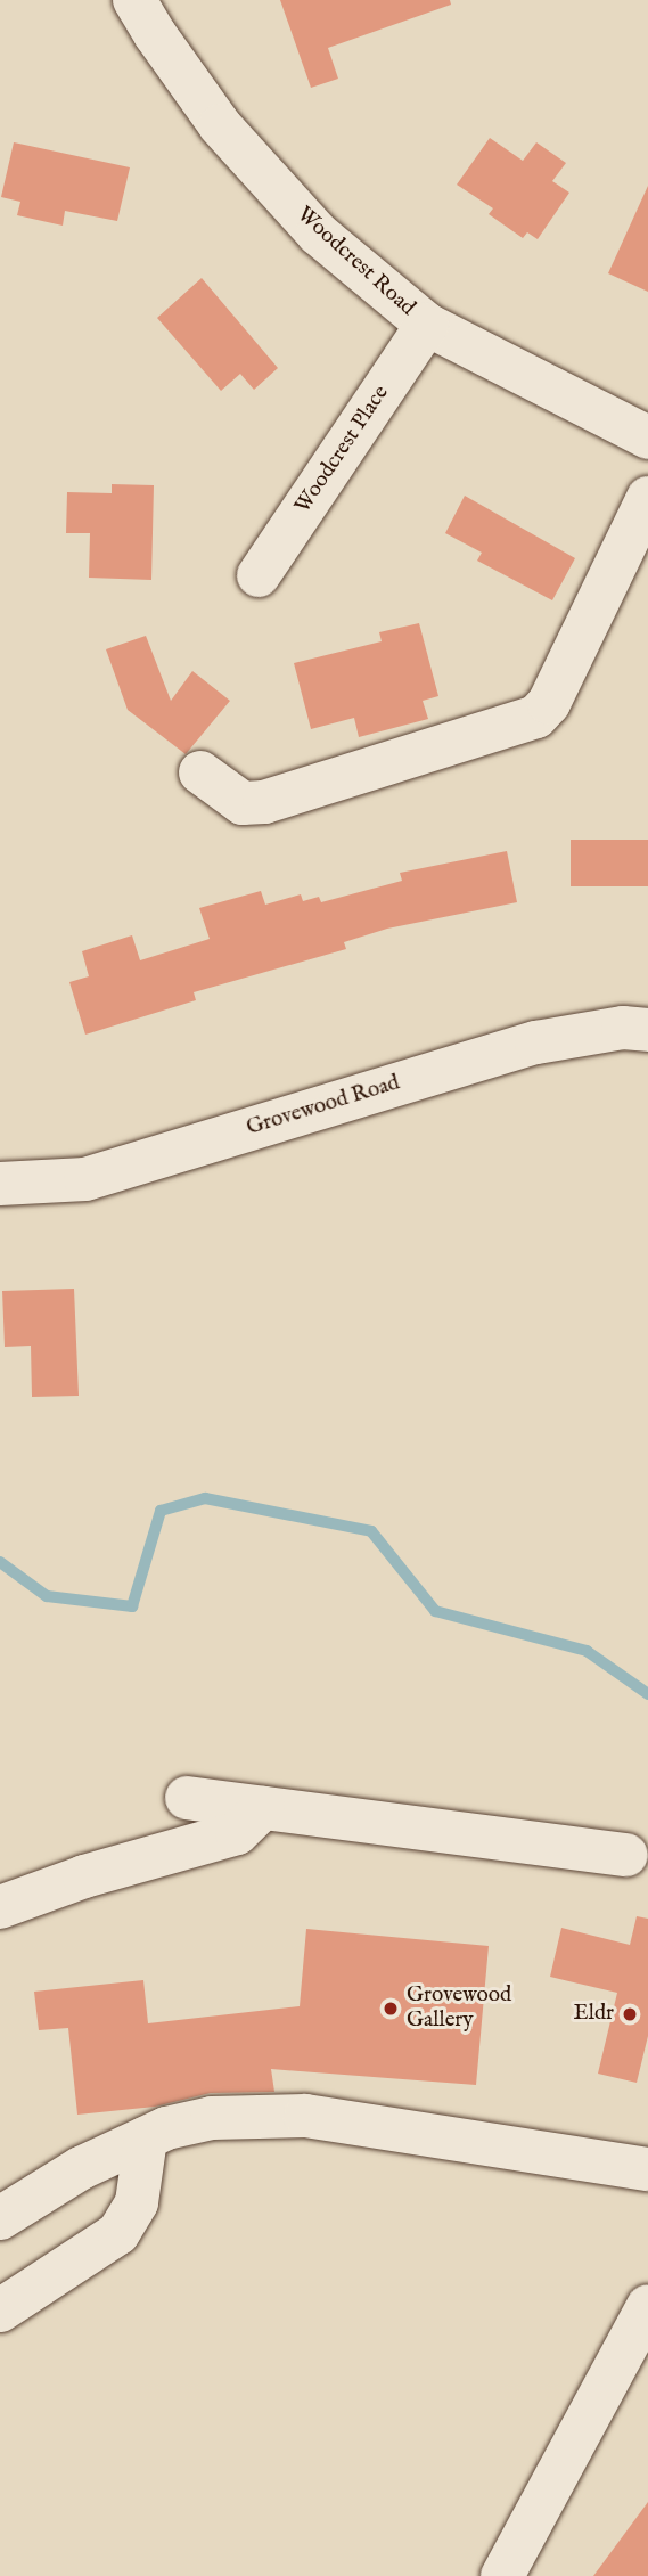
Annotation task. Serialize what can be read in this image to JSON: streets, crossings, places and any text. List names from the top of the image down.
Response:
{
  "streets": {
    "street": ["Woodcrest Road", "Woodcrest Place", "Grovewood Road"]
  },
  "crossings": [
    ["Woodcrest Road", "Woodcrest Place"]
  ],
  "places": ["Grovewood Gallery", "Eldr"]
}
